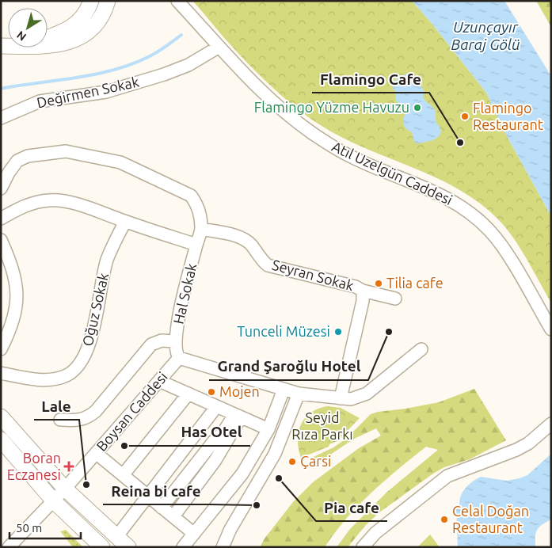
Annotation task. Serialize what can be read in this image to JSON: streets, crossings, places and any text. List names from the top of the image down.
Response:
{
  "streets": {
    "street": [
      "Değirmen Sokak",
      "Atıl Uzelgün Caddesi",
      "Seyran Sokak",
      "Hal Sokak",
      "Oğuz Sokak",
      "Boysan Caddesi"
    ]
  },
  "crossings": [
    ["Değirmen Sokak", "Atıl Uzelgün Caddesi"],
    ["Seyran Sokak", "Hal Sokak"],
    ["Hal Sokak", "Boysan Caddesi"]
  ],
  "water": ["Uzunçayır Baraj Gölü"],
  "parks": ["Seyid Rıza Parkı"],
  "places": {
    "other": [
      "Flamingo Yüzme Havuzu",
      "Flamingo Restaurant",
      "Flamingo Cafe",
      "Tilia cafe",
      "Tunceli Müzesi",
      "Grand Şaroğlu Hotel",
      "Mojen",
      "Has Otel",
      "Çarsi",
      "Pia cafe",
      "Lale",
      "Reina bi cafe",
      "Celal Doğan Restaurant"
    ],
    "health": ["Boran Eczanesi"]
  },
  "scale_bar": "50 m",
  "north": "bottom left"
}
